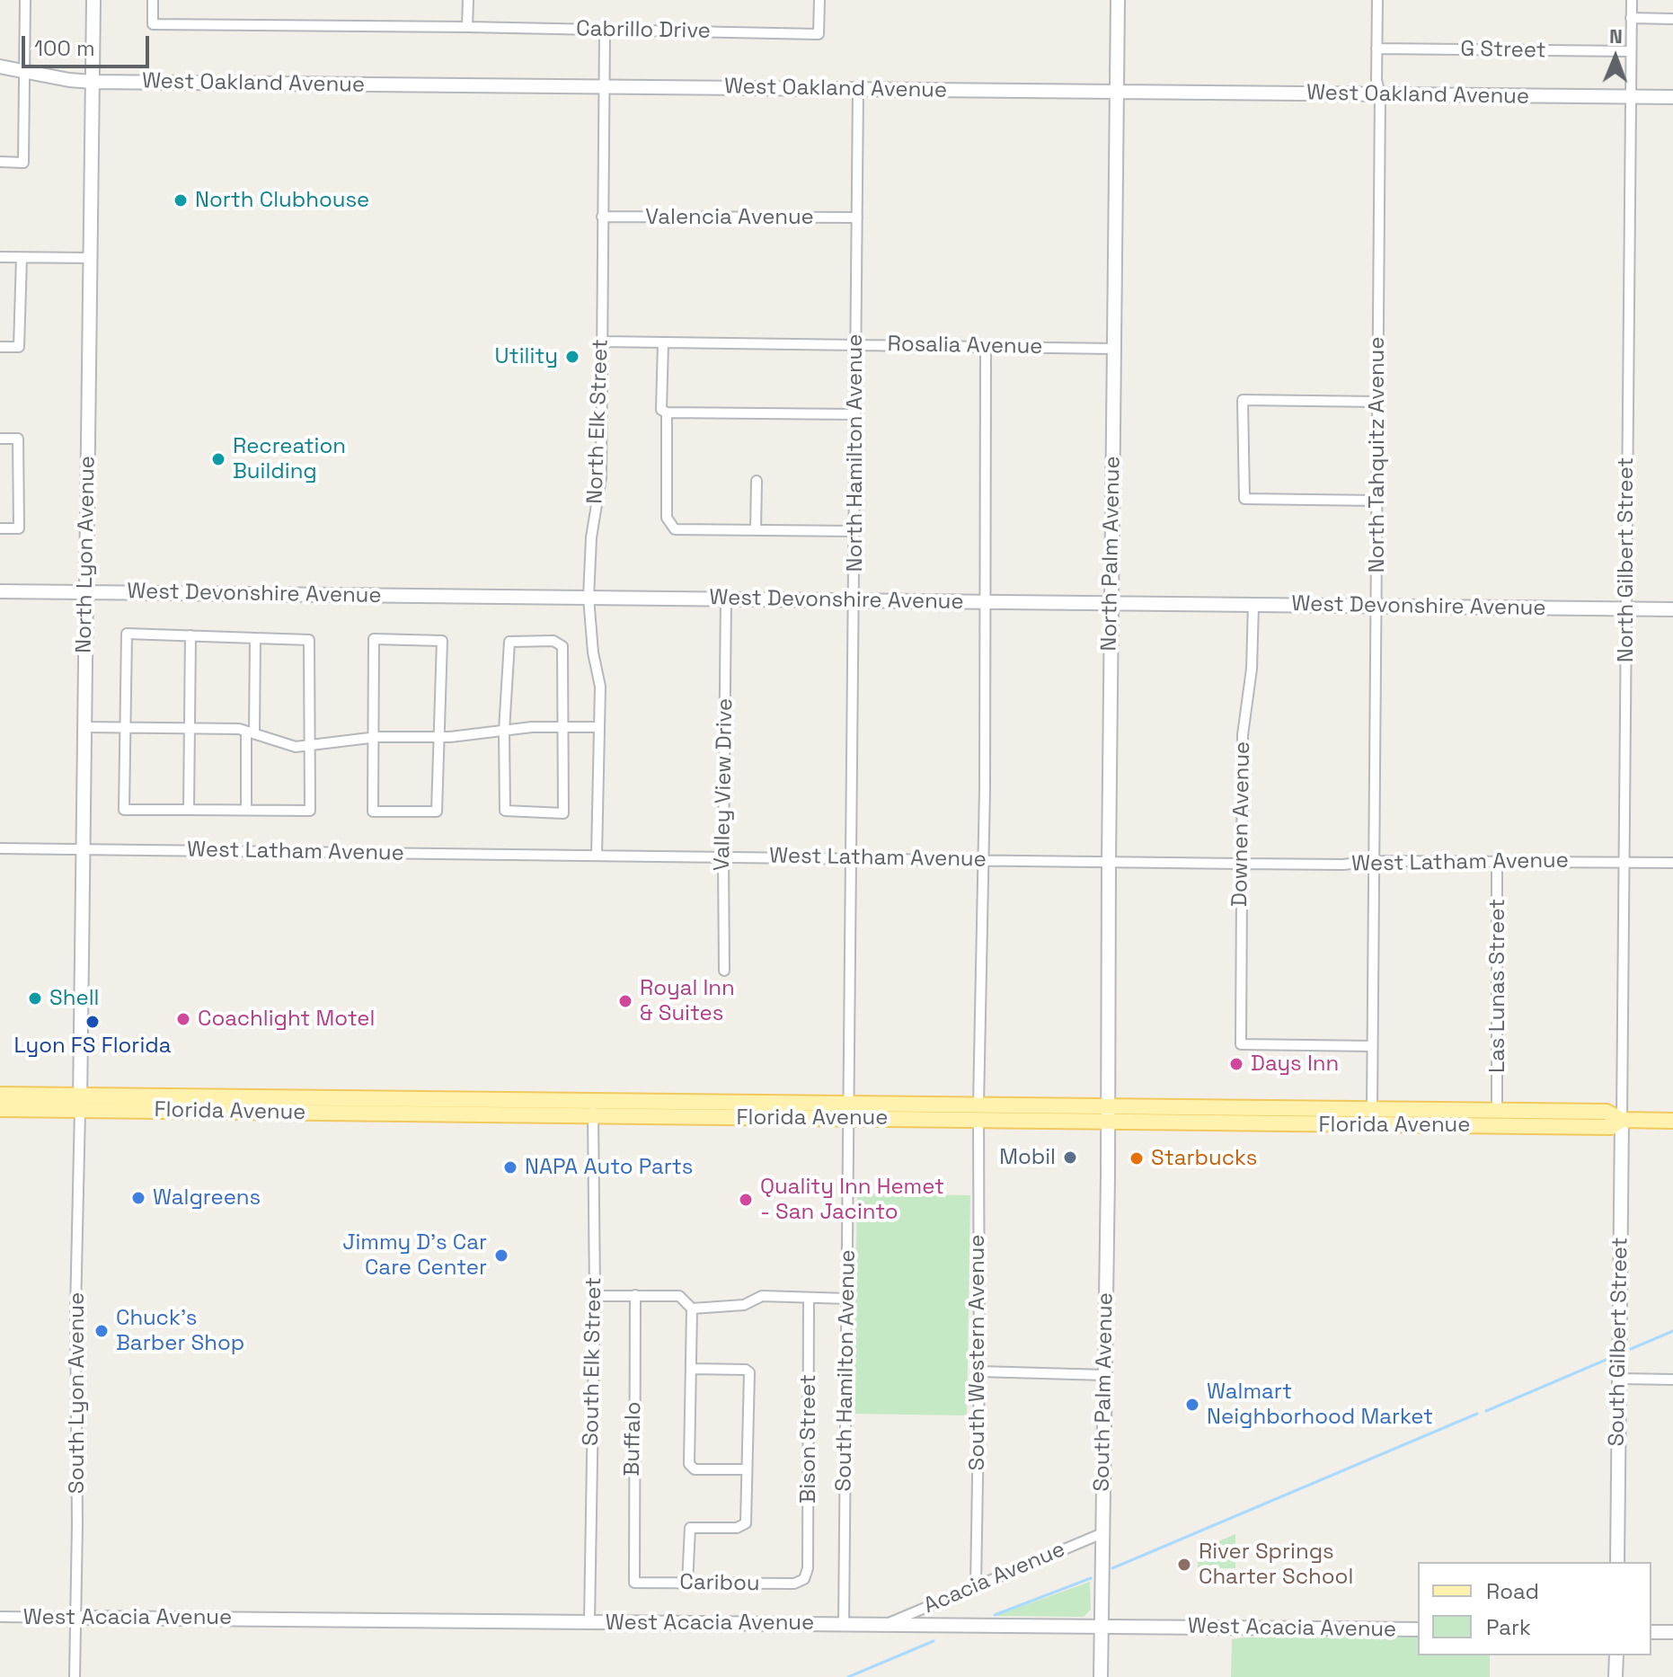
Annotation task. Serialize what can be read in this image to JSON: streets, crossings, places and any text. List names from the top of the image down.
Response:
{
  "streets": {
    "main road": ["Florida Avenue"],
    "street": [
      "Cabrillo Drive",
      "G Street",
      "West Oakland Avenue",
      "Valencia Avenue",
      "Rosalia Avenue",
      "North Elk Street",
      "North Hamilton Avenue",
      "North Tahquitz Avenue",
      "North Palm Avenue",
      "North Lyon Avenue",
      "North Gilbert Street",
      "West Devonshire Avenue",
      "Valley View Drive",
      "Downen Avenue",
      "West Latham Avenue",
      "Las Lunas Street",
      "South Gilbert Street",
      "South Western Avenue",
      "South Elk Street",
      "South Hamilton Avenue",
      "South Palm Avenue",
      "South Lyon Avenue",
      "Buffalo",
      "Bison Street",
      "Acacia Avenue",
      "Caribou",
      "West Acacia Avenue"
    ]
  },
  "crossings": [
    ["Cabrillo Drive", "North Elk Street"],
    ["G Street", "North Tahquitz Avenue"],
    ["G Street", "North Gilbert Street"],
    ["West Oakland Avenue", "North Elk Street"],
    ["West Oakland Avenue", "North Hamilton Avenue"],
    ["West Oakland Avenue", "North Tahquitz Avenue"],
    ["West Oakland Avenue", "North Palm Avenue"],
    ["West Oakland Avenue", "North Lyon Avenue"],
    ["West Oakland Avenue", "North Gilbert Street"],
    ["Valencia Avenue", "North Elk Street"],
    ["Valencia Avenue", "North Hamilton Avenue"],
    ["Rosalia Avenue", "North Elk Street"],
    ["Rosalia Avenue", "North Hamilton Avenue"],
    ["Rosalia Avenue", "North Palm Avenue"],
    ["Rosalia Avenue", "South Western Avenue"],
    ["North Elk Street", "West Devonshire Avenue"],
    ["North Elk Street", "West Latham Avenue"],
    ["North Hamilton Avenue", "West Devonshire Avenue"],
    ["North Hamilton Avenue", "West Latham Avenue"],
    ["North Hamilton Avenue", "Florida Avenue"],
    ["North Hamilton Avenue", "South Hamilton Avenue"],
    ["North Tahquitz Avenue", "West Devonshire Avenue"],
    ["North Tahquitz Avenue", "Downen Avenue"],
    ["North Tahquitz Avenue", "West Latham Avenue"],
    ["North Tahquitz Avenue", "Florida Avenue"],
    ["North Palm Avenue", "West Devonshire Avenue"],
    ["North Palm Avenue", "West Latham Avenue"],
    ["North Palm Avenue", "Florida Avenue"],
    ["North Palm Avenue", "South Palm Avenue"],
    ["North Lyon Avenue", "West Devonshire Avenue"],
    ["North Lyon Avenue", "West Latham Avenue"],
    ["North Lyon Avenue", "Florida Avenue"],
    ["North Lyon Avenue", "South Lyon Avenue"],
    ["North Gilbert Street", "West Devonshire Avenue"],
    ["North Gilbert Street", "West Latham Avenue"],
    ["North Gilbert Street", "Florida Avenue"],
    ["North Gilbert Street", "South Gilbert Street"],
    ["West Devonshire Avenue", "Valley View Drive"],
    ["West Devonshire Avenue", "Downen Avenue"],
    ["West Devonshire Avenue", "South Western Avenue"],
    ["Valley View Drive", "West Latham Avenue"],
    ["Downen Avenue", "West Latham Avenue"],
    ["West Latham Avenue", "Las Lunas Street"],
    ["West Latham Avenue", "South Western Avenue"],
    ["Las Lunas Street", "Florida Avenue"],
    ["Florida Avenue", "South Gilbert Street"],
    ["Florida Avenue", "South Western Avenue"],
    ["Florida Avenue", "South Elk Street"],
    ["Florida Avenue", "South Hamilton Avenue"],
    ["Florida Avenue", "South Palm Avenue"],
    ["Florida Avenue", "South Lyon Avenue"],
    ["South Western Avenue", "Acacia Avenue"],
    ["South Elk Street", "West Acacia Avenue"],
    ["South Hamilton Avenue", "West Acacia Avenue"],
    ["South Palm Avenue", "Acacia Avenue"],
    ["South Palm Avenue", "West Acacia Avenue"],
    ["South Lyon Avenue", "West Acacia Avenue"],
    ["Buffalo", "Caribou"],
    ["Bison Street", "Caribou"],
    ["Acacia Avenue", "West Acacia Avenue"]
  ],
  "places": [
    "North Clubhouse",
    "Utility",
    "Recreation Building",
    "Shell",
    "Royal Inn & Suites",
    "Coachlight Motel",
    "Lyon FS Florida",
    "Days Inn",
    "Mobil",
    "Starbucks",
    "NAPA Auto Parts",
    "Walgreens",
    "Quality Inn Hemet - San Jacinto",
    "Jimmy D's Car Care Center",
    "Chuck's Barber Shop",
    "Walmart Neighborhood Market",
    "River Springs Charter School"
  ],
  "legend": ["Road", "Park"],
  "scale_bar": "100 m",
  "north": "top"
}
